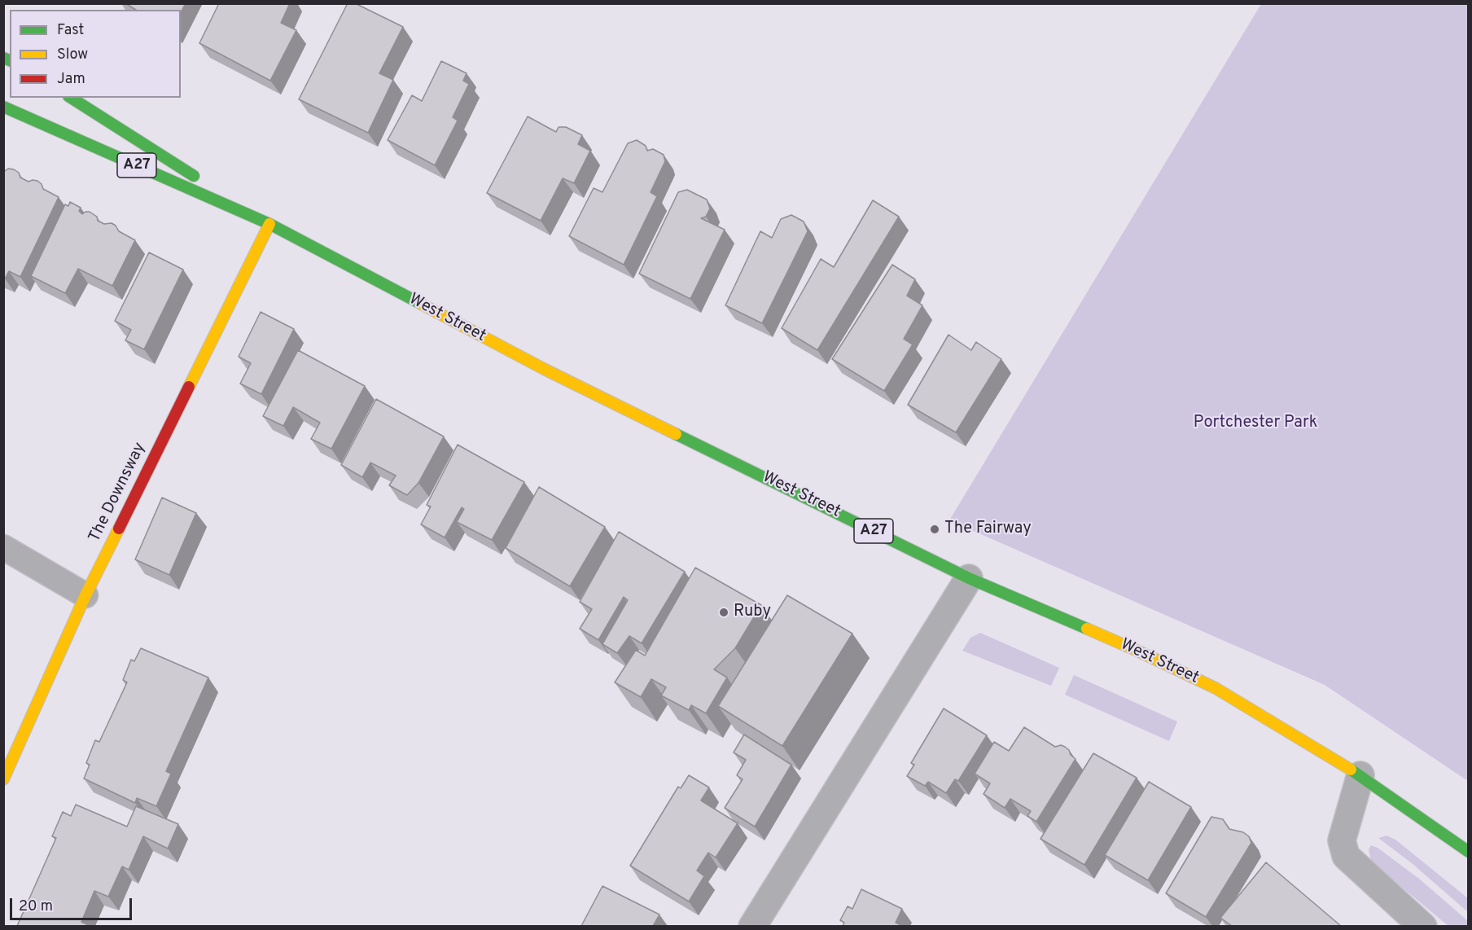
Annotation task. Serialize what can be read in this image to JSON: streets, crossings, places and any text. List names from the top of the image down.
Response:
{
  "streets": {
    "main road": ["A27", "West Street", "The Downsway"]
  },
  "crossings": [
    ["West Street", "The Downsway"]
  ],
  "parks": ["Portchester Park"],
  "places": ["The Fairway", "Ruby"],
  "legend": ["Fast", "Slow", "Jam"],
  "scale_bar": "20 m"
}
